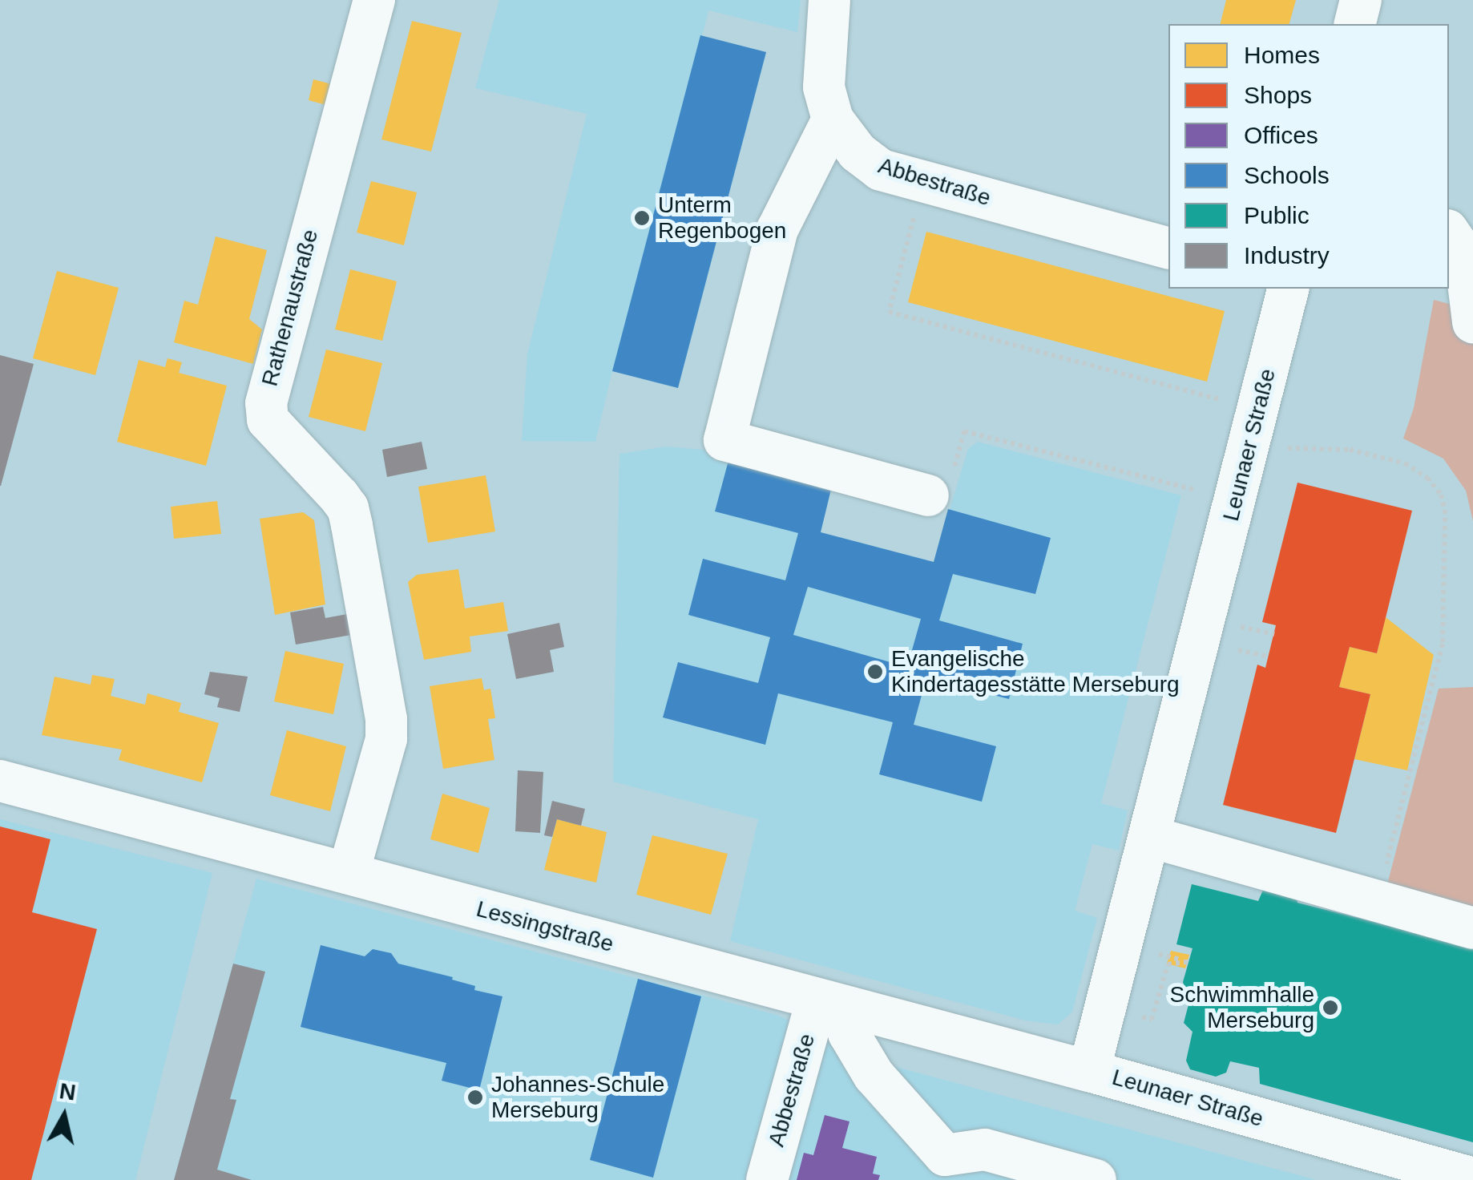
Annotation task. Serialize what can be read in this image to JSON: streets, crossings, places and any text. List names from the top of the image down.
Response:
{
  "streets": {
    "street": [
      "Abbestraße",
      "Rathenaustraße",
      "Leunaer Straße",
      "Lessingstraße"
    ]
  },
  "crossings": [
    ["Abbestraße", "Lessingstraße"],
    ["Rathenaustraße", "Lessingstraße"],
    ["Leunaer Straße", "Lessingstraße"]
  ],
  "places": [
    "Unterm Regenbogen",
    "Evangelische Kindertagesstätte Merseburg",
    "Schwimmhalle Merseburg",
    "Johannes-Schule Merseburg"
  ],
  "legend": [
    "Homes",
    "Shops",
    "Offices",
    "Schools",
    "Public",
    "Industry"
  ],
  "north": "top"
}
